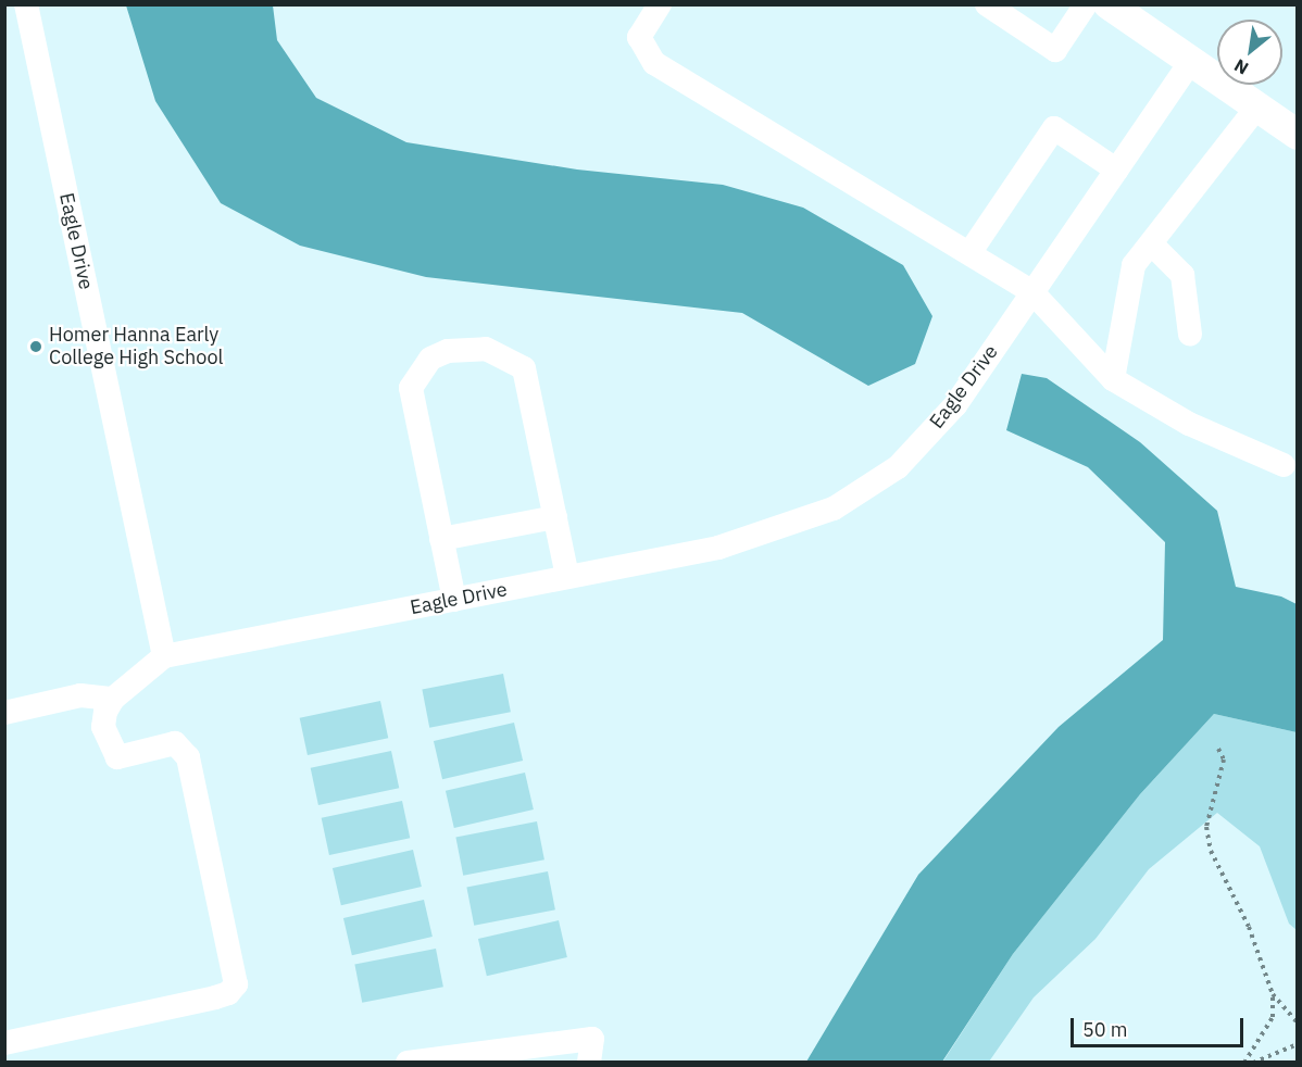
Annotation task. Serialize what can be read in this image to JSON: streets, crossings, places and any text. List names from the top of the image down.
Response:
{
  "streets": {
    "street": ["Eagle Drive"]
  },
  "places": ["Homer Hanna Early College High School"],
  "scale_bar": "50 m",
  "north": "bottom left"
}
